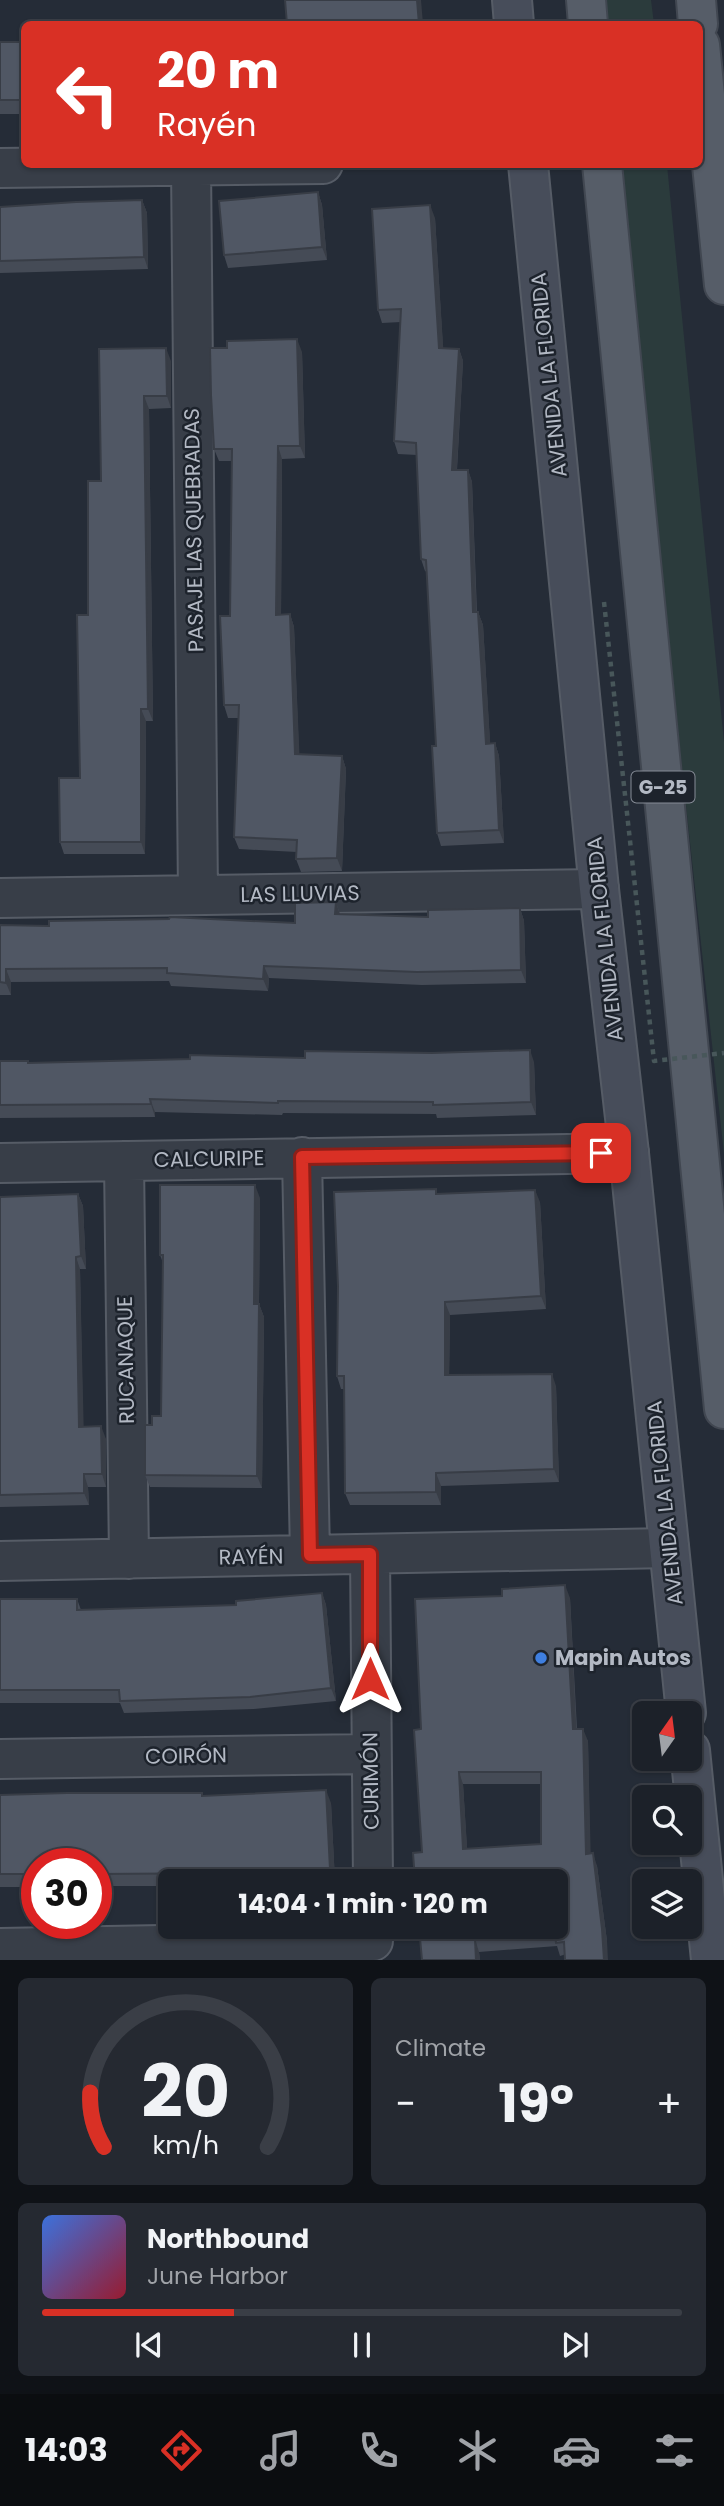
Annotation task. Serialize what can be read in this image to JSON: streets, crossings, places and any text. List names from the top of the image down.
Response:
{
  "streets": {
    "main road": ["AVENIDA LA FLORIDA", "G-25"],
    "street": [
      "PASAJE LAS QUEBRADAS",
      "LAS LLUVIAS",
      "CALCURIPE",
      "RUCANAQUE",
      "RAYÉN",
      "COIRÓN",
      "CURIMÓN"
    ]
  },
  "crossings": [
    ["AVENIDA LA FLORIDA", "LAS LLUVIAS"],
    ["AVENIDA LA FLORIDA", "CALCURIPE"],
    ["AVENIDA LA FLORIDA", "RAYÉN"],
    ["PASAJE LAS QUEBRADAS", "LAS LLUVIAS"],
    ["CALCURIPE", "RUCANAQUE"],
    ["RUCANAQUE", "RAYÉN"],
    ["RAYÉN", "CURIMÓN"],
    ["COIRÓN", "CURIMÓN"]
  ],
  "places": ["Mapin Autos"],
  "north": "top",
  "page": {
    "turn": ["20 m", "Rayén"],
    "limit": "30",
    "trip": "14:04 · 1 min · 120 m",
    "tile": "Climate",
    "heat": ["−", "19°", "+"],
    "song": ["Northbound", "June Harbor"],
    "tabs": "14:03",
    "gauge": ["20", "km/h"]
  }
}
